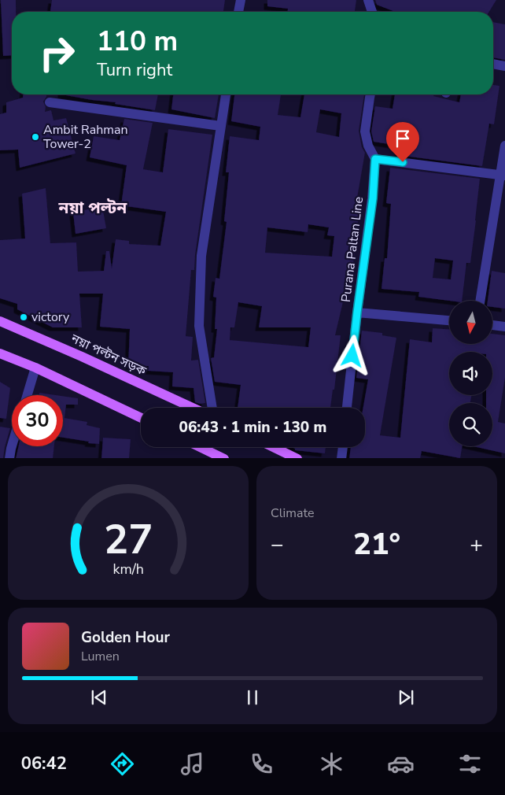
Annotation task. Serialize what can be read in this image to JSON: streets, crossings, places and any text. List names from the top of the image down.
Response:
{
  "streets": {
    "main road": ["নয়া পল্টন সড়ক"],
    "street": ["Purana Paltan Line"]
  },
  "districts": ["নয়া পল্টন"],
  "places": ["Ambit Rahman Tower-2", "victory"],
  "north": "bottom",
  "page": {
    "turn": ["110 m", "Turn right"],
    "limit": "30",
    "trip": "06:43 · 1 min · 130 m",
    "tile": "Climate",
    "heat": ["−", "21°", "+"],
    "song": ["Golden Hour", "Lumen"],
    "tabs": "06:42",
    "gauge": ["27", "km/h"]
  }
}
